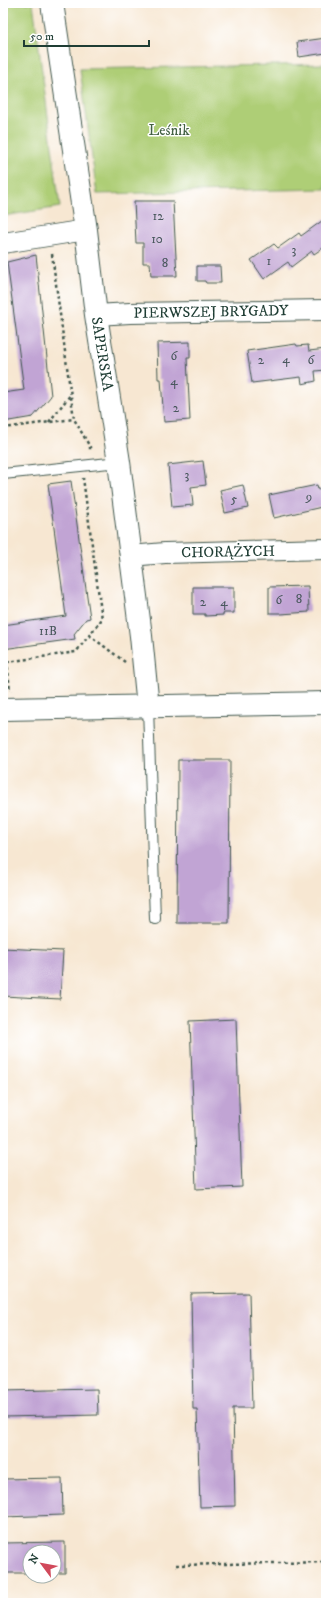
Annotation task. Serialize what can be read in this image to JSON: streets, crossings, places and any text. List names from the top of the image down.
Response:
{
  "streets": {
    "street": ["PIERWSZEJ BRYGADY", "SAPERSKA", "CHORĄŻYCH"]
  },
  "crossings": [
    ["PIERWSZEJ BRYGADY", "SAPERSKA"],
    ["SAPERSKA", "CHORĄŻYCH"]
  ],
  "parks": ["Leśnik"],
  "house_numbers": [
    "12",
    "10",
    "3",
    "1",
    "8",
    "6",
    "4",
    "2",
    "6",
    "4",
    "2",
    "3",
    "9",
    "5",
    "8",
    "6",
    "2",
    "4",
    "11B"
  ],
  "scale_bar": "50 m",
  "north": "top left"
}
